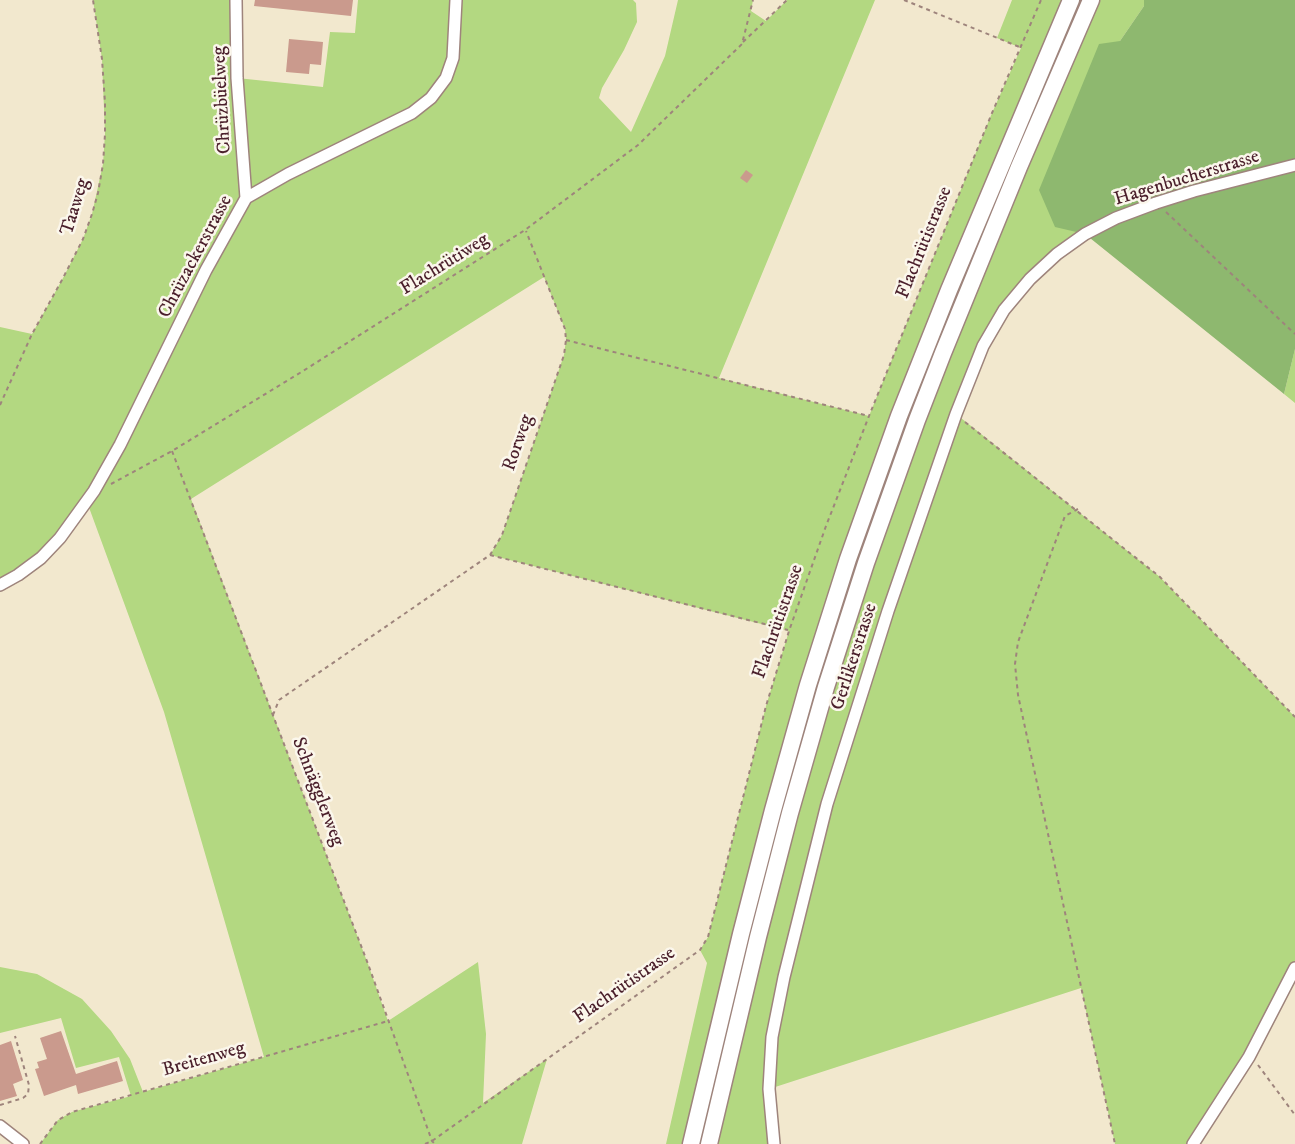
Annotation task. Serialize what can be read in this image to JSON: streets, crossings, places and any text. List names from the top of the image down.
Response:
{
  "streets": {
    "street": [
      "Chrüzbüelweg",
      "Hagenbucherstrasse",
      "Chrüzackerstrasse",
      "Gerlikerstrasse"
    ],
    "path": [
      "Taaweg",
      "Flachrütistrasse",
      "Flachrütiweg",
      "Rorweg",
      "Schnägglerweg",
      "Breitenweg"
    ]
  },
  "crossings": [
    ["Chrüzbüelweg", "Chrüzackerstrasse"],
    ["Hagenbucherstrasse", "Gerlikerstrasse"],
    ["Flachrütistrasse", "Schnägglerweg"],
    ["Chrüzackerstrasse", "Flachrütiweg"],
    ["Flachrütiweg", "Schnägglerweg"],
    ["Schnägglerweg", "Breitenweg"]
  ]
}
